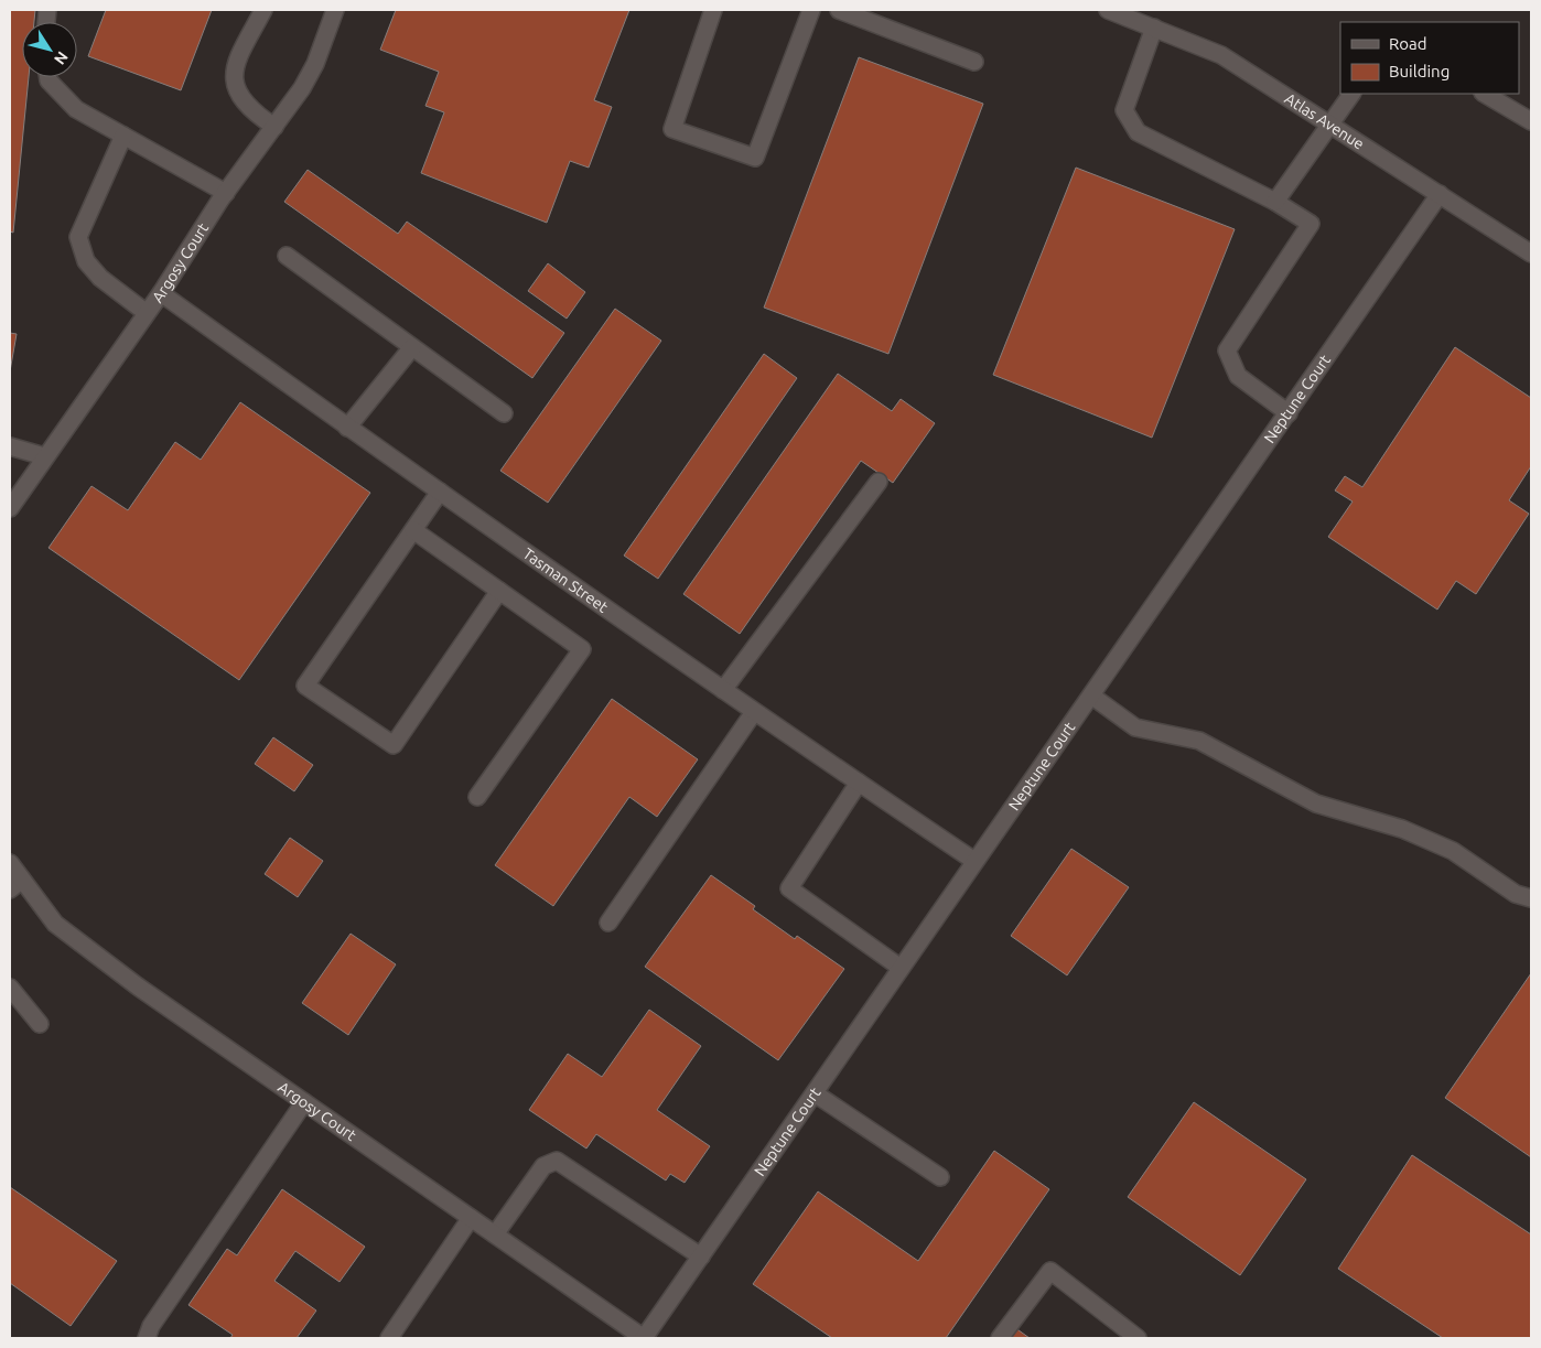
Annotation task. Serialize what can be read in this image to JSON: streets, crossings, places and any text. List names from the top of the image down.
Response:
{
  "streets": {
    "street": [
      "Atlas Avenue",
      "Argosy Court",
      "Neptune Court",
      "Tasman Street"
    ]
  },
  "crossings": [
    ["Atlas Avenue", "Neptune Court"],
    ["Argosy Court", "Neptune Court"],
    ["Argosy Court", "Tasman Street"],
    ["Neptune Court", "Tasman Street"]
  ],
  "legend": ["Road", "Building"],
  "north": "bottom right"
}
